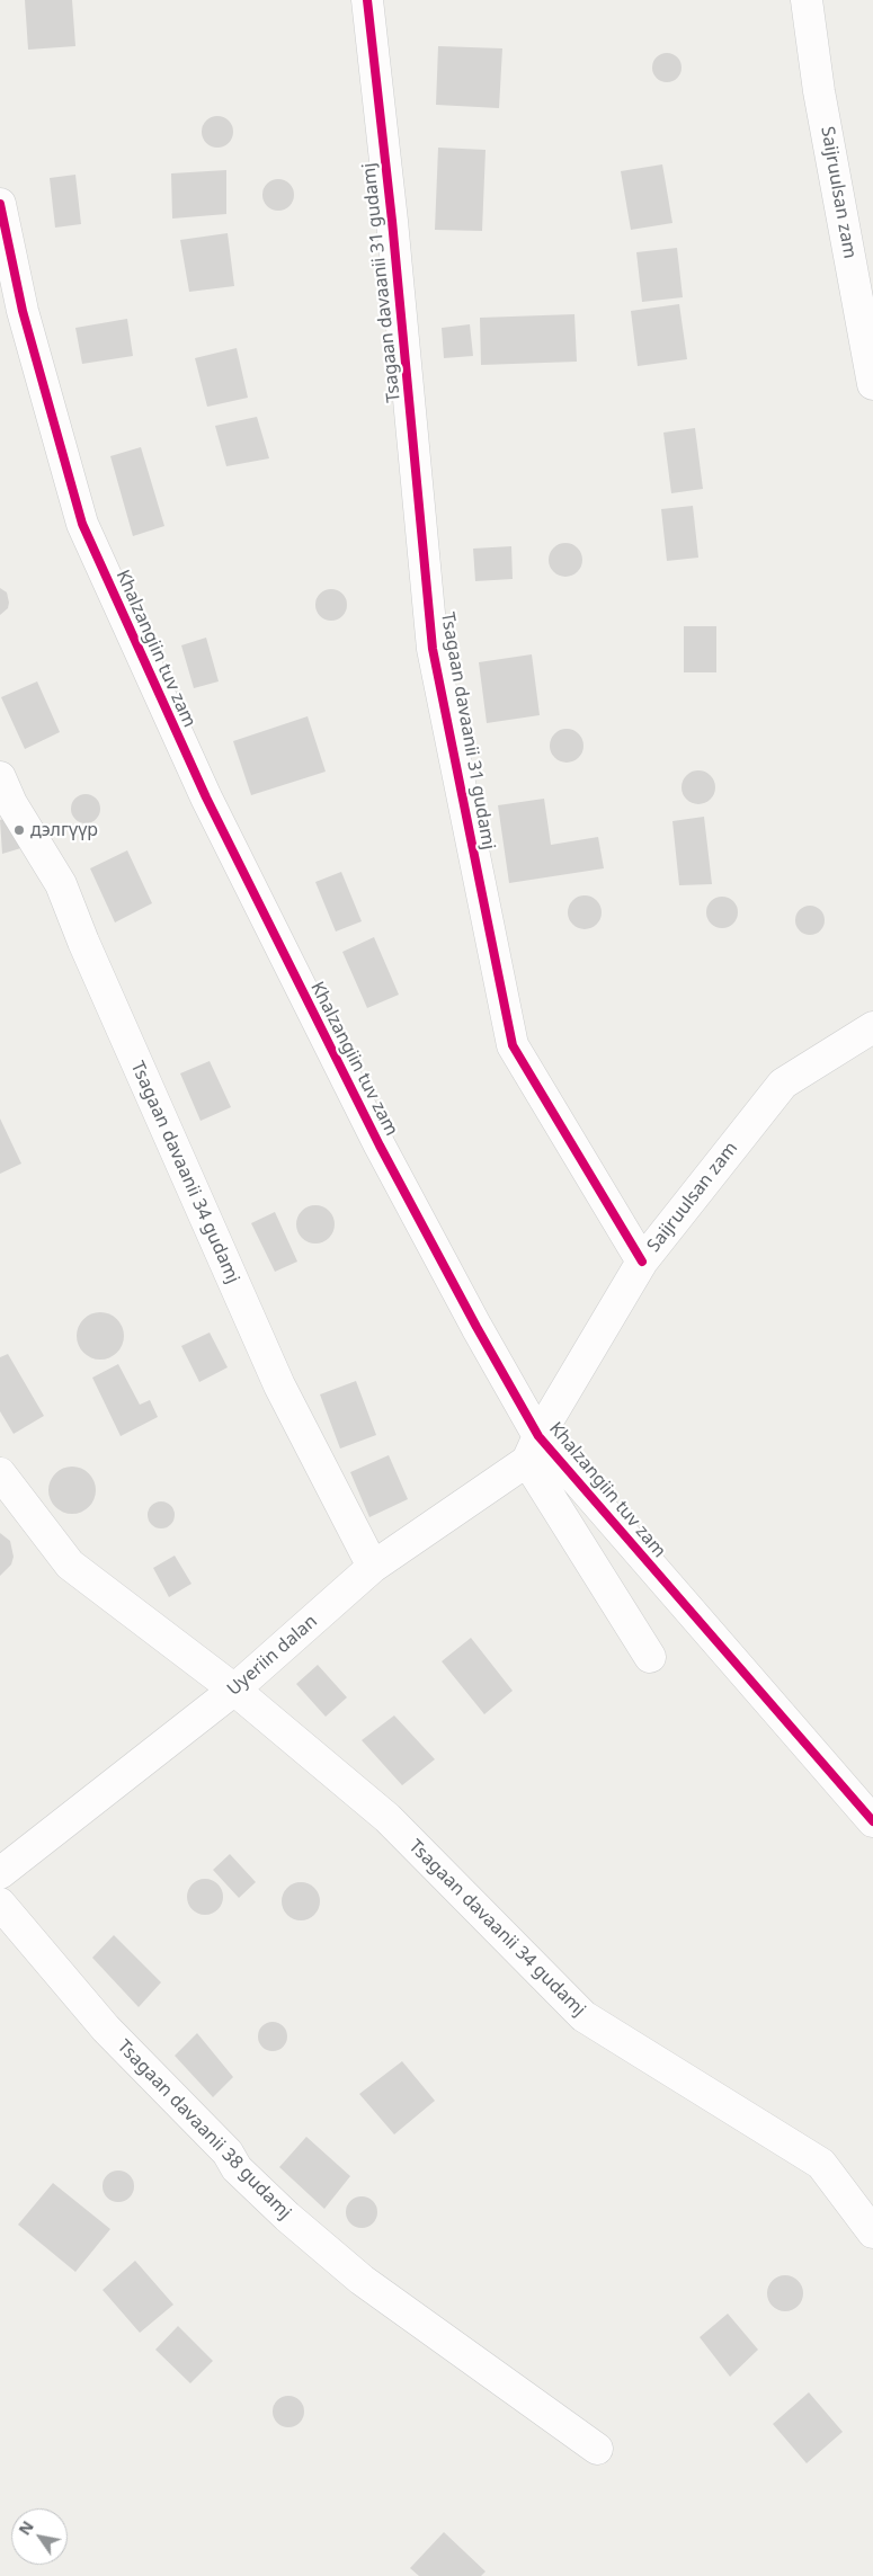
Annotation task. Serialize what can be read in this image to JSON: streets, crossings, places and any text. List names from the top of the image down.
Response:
{
  "streets": {
    "street": [
      "Saijruulsan zam",
      "Tsagaan davaanii 31 gudamj",
      "Khalzangiin tuv zam",
      "Tsagaan davaanii 34 gudamj",
      "Uyeriin dalan",
      "Tsagaan davaanii 38 gudamj"
    ]
  },
  "crossings": [
    ["Saijruulsan zam", "Tsagaan davaanii 31 gudamj"],
    ["Saijruulsan zam", "Khalzangiin tuv zam"],
    ["Saijruulsan zam", "Uyeriin dalan"],
    ["Khalzangiin tuv zam", "Uyeriin dalan"],
    ["Tsagaan davaanii 34 gudamj", "Uyeriin dalan"]
  ],
  "places": ["дэлгүүр"],
  "north": "top left"
}
